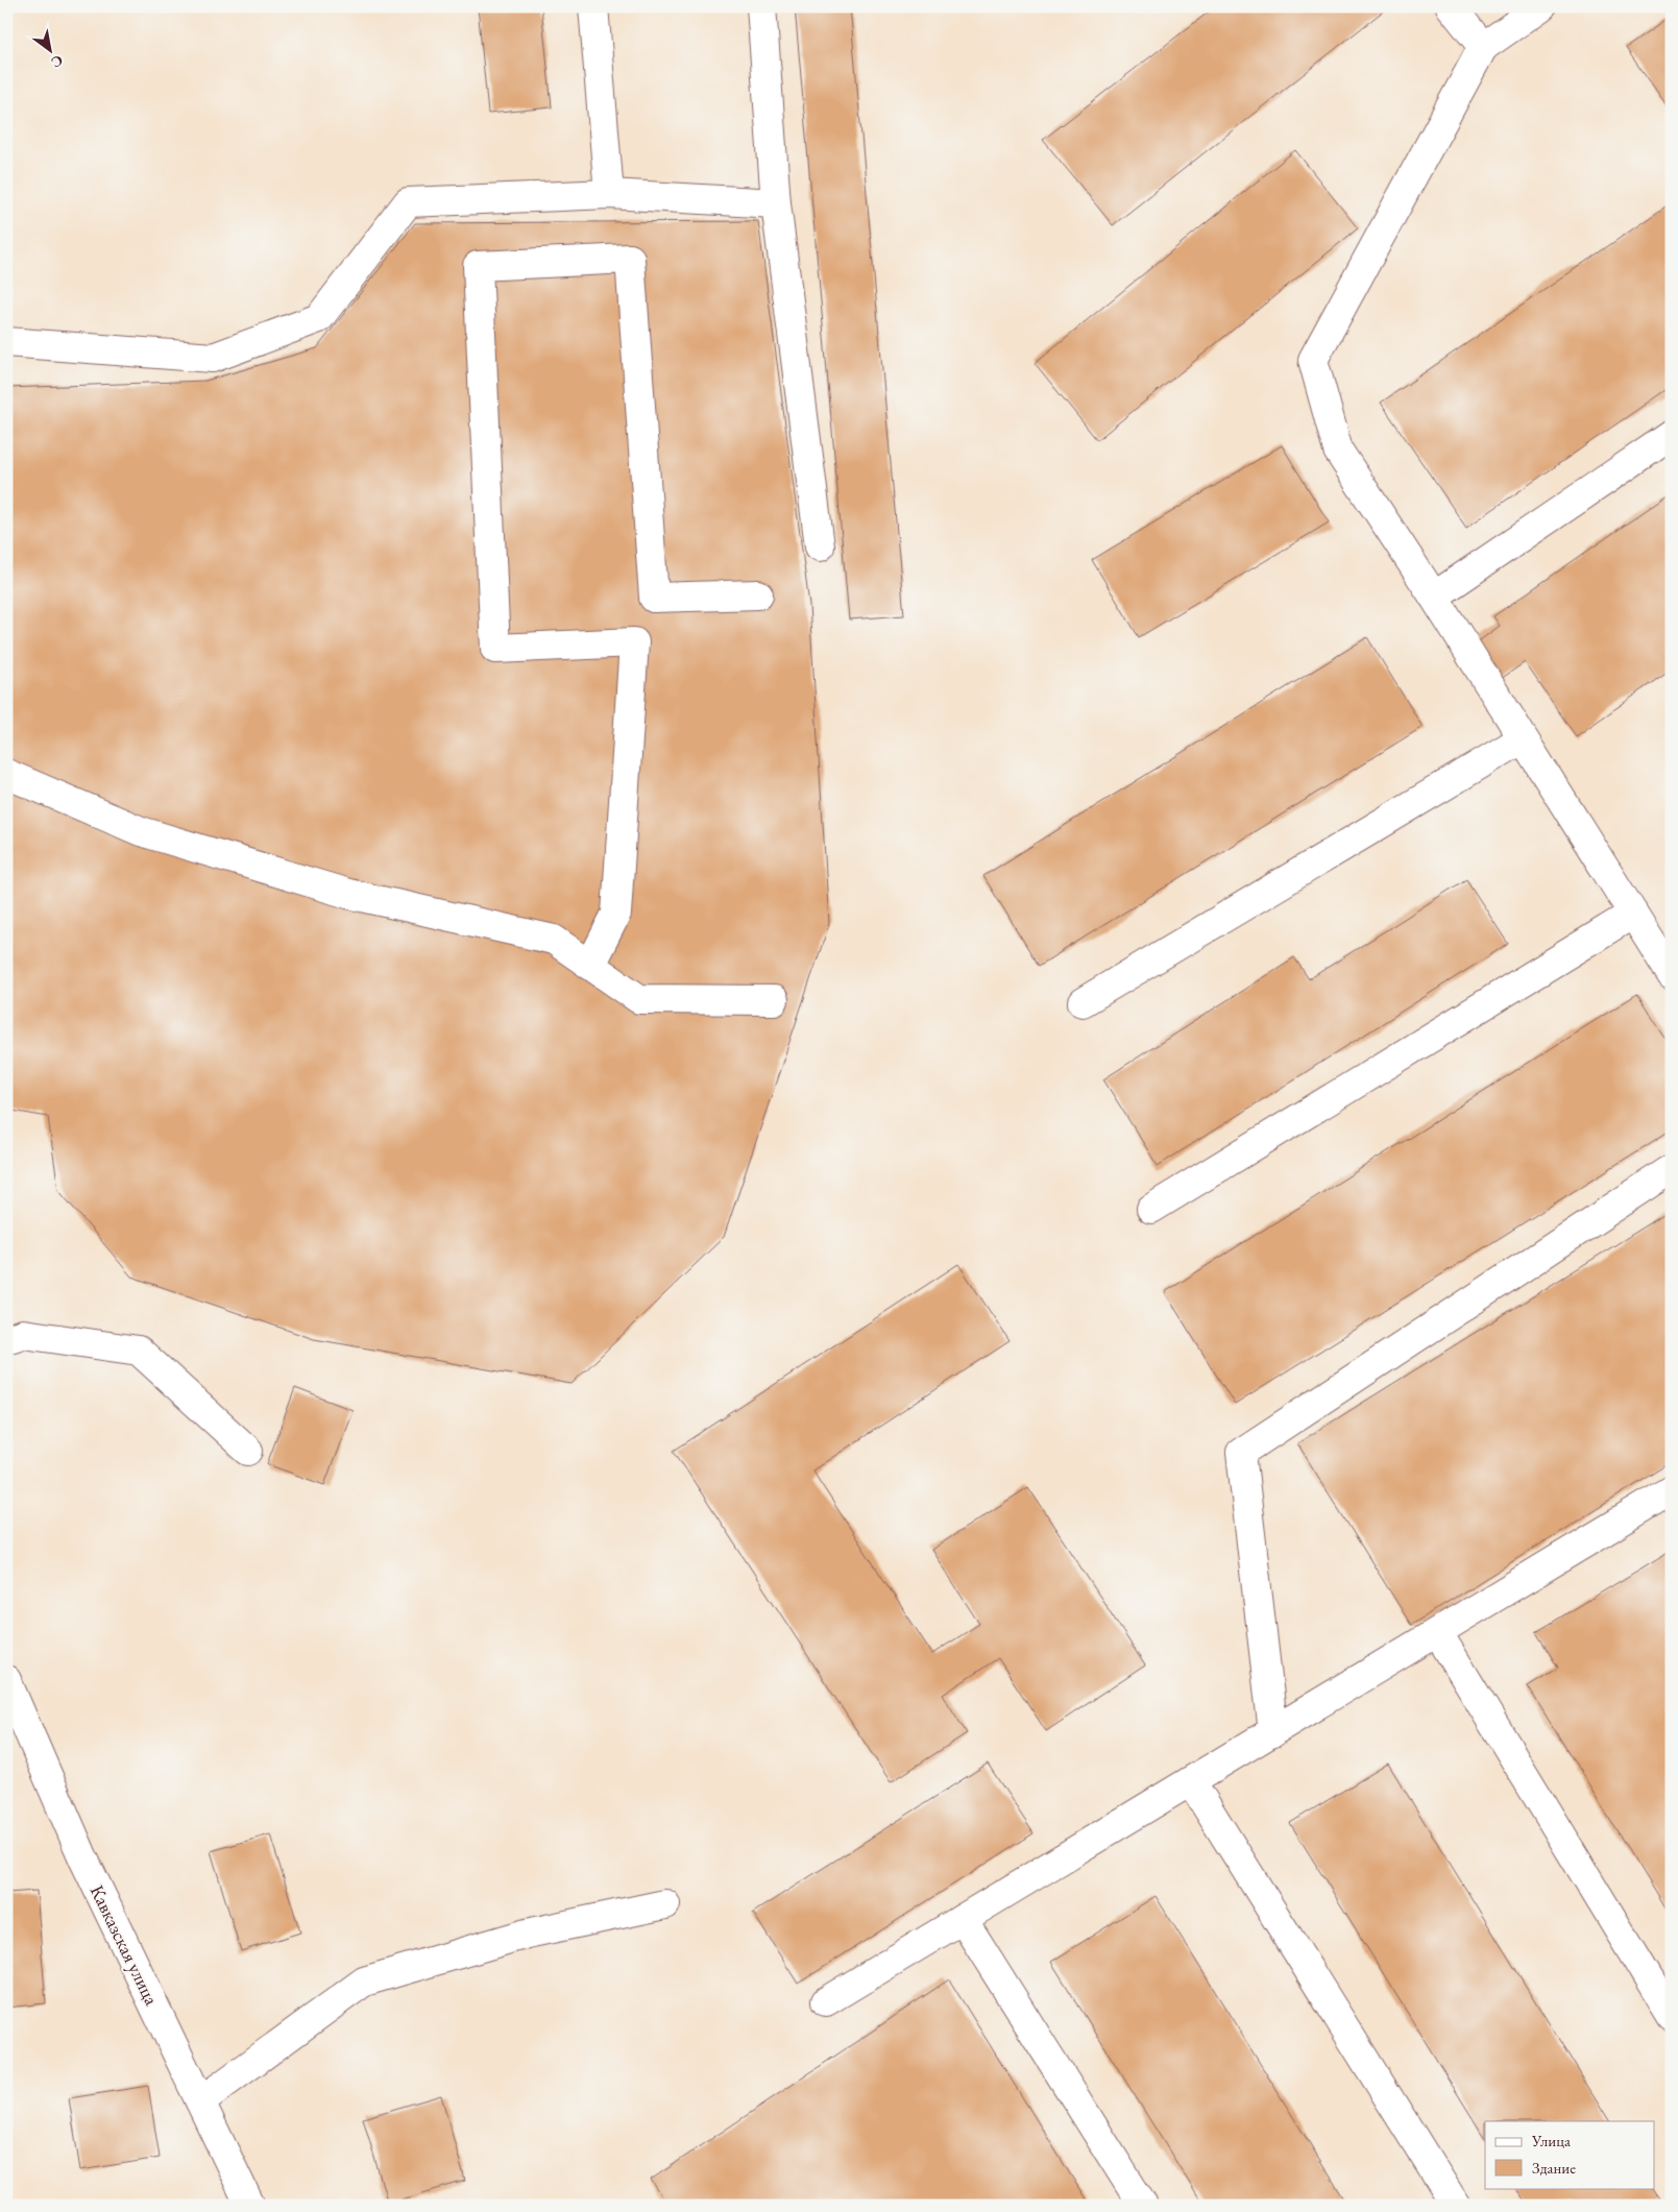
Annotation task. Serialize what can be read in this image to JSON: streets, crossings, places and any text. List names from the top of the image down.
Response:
{
  "streets": {
    "street": ["Кавказская улица"]
  },
  "legend": ["Улица", "Здание"],
  "north": "bottom right"
}
